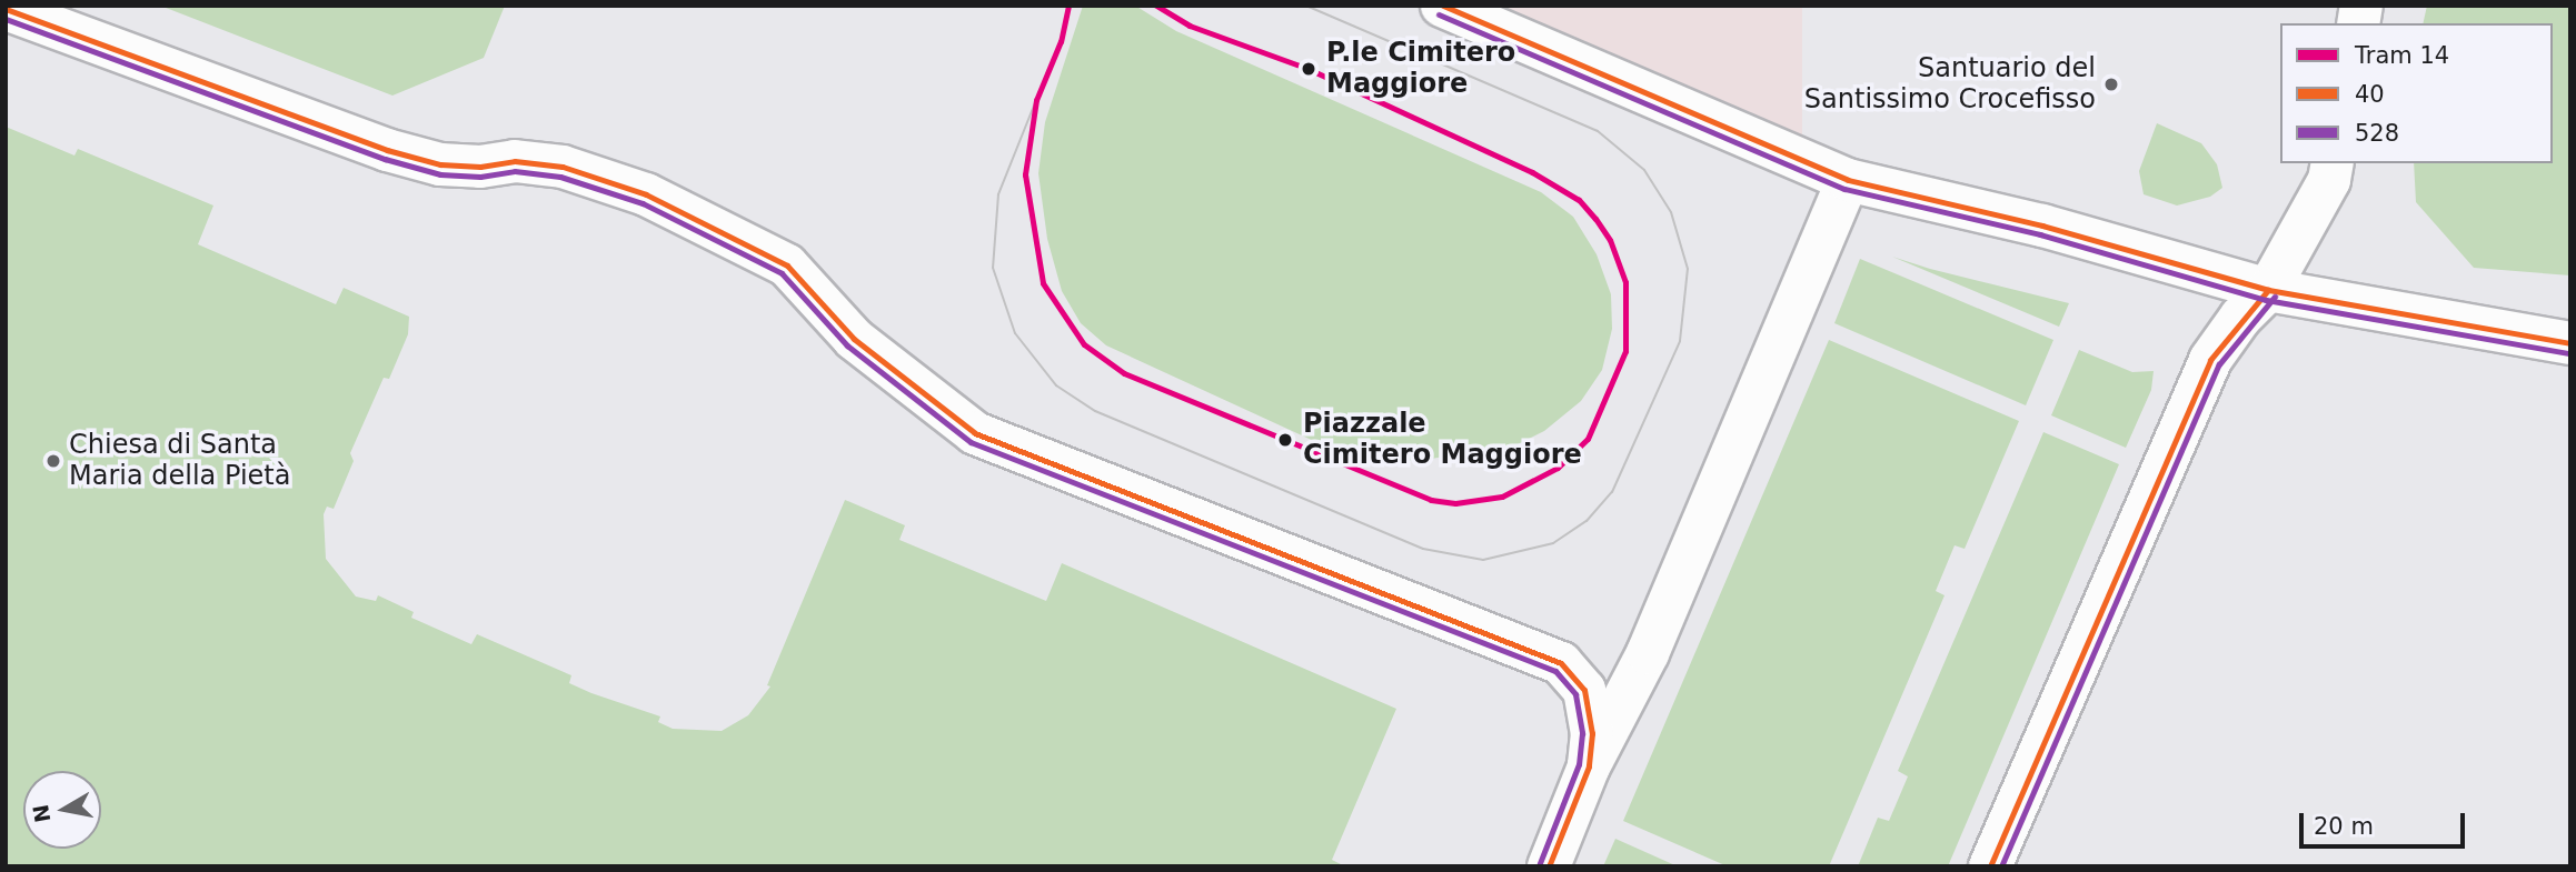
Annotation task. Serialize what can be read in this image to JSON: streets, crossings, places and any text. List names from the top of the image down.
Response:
{
  "places": [
    "P.le Cimitero Maggiore",
    "Santuario del Santissimo Crocefisso",
    "Piazzale Cimitero Maggiore",
    "Chiesa di Santa Maria della Pietà"
  ],
  "lines": ["tram line 14", "transit line 40", "transit line 528"],
  "legend": ["Tram 14", "40", "528"],
  "scale_bar": "20 m",
  "north": "left"
}
